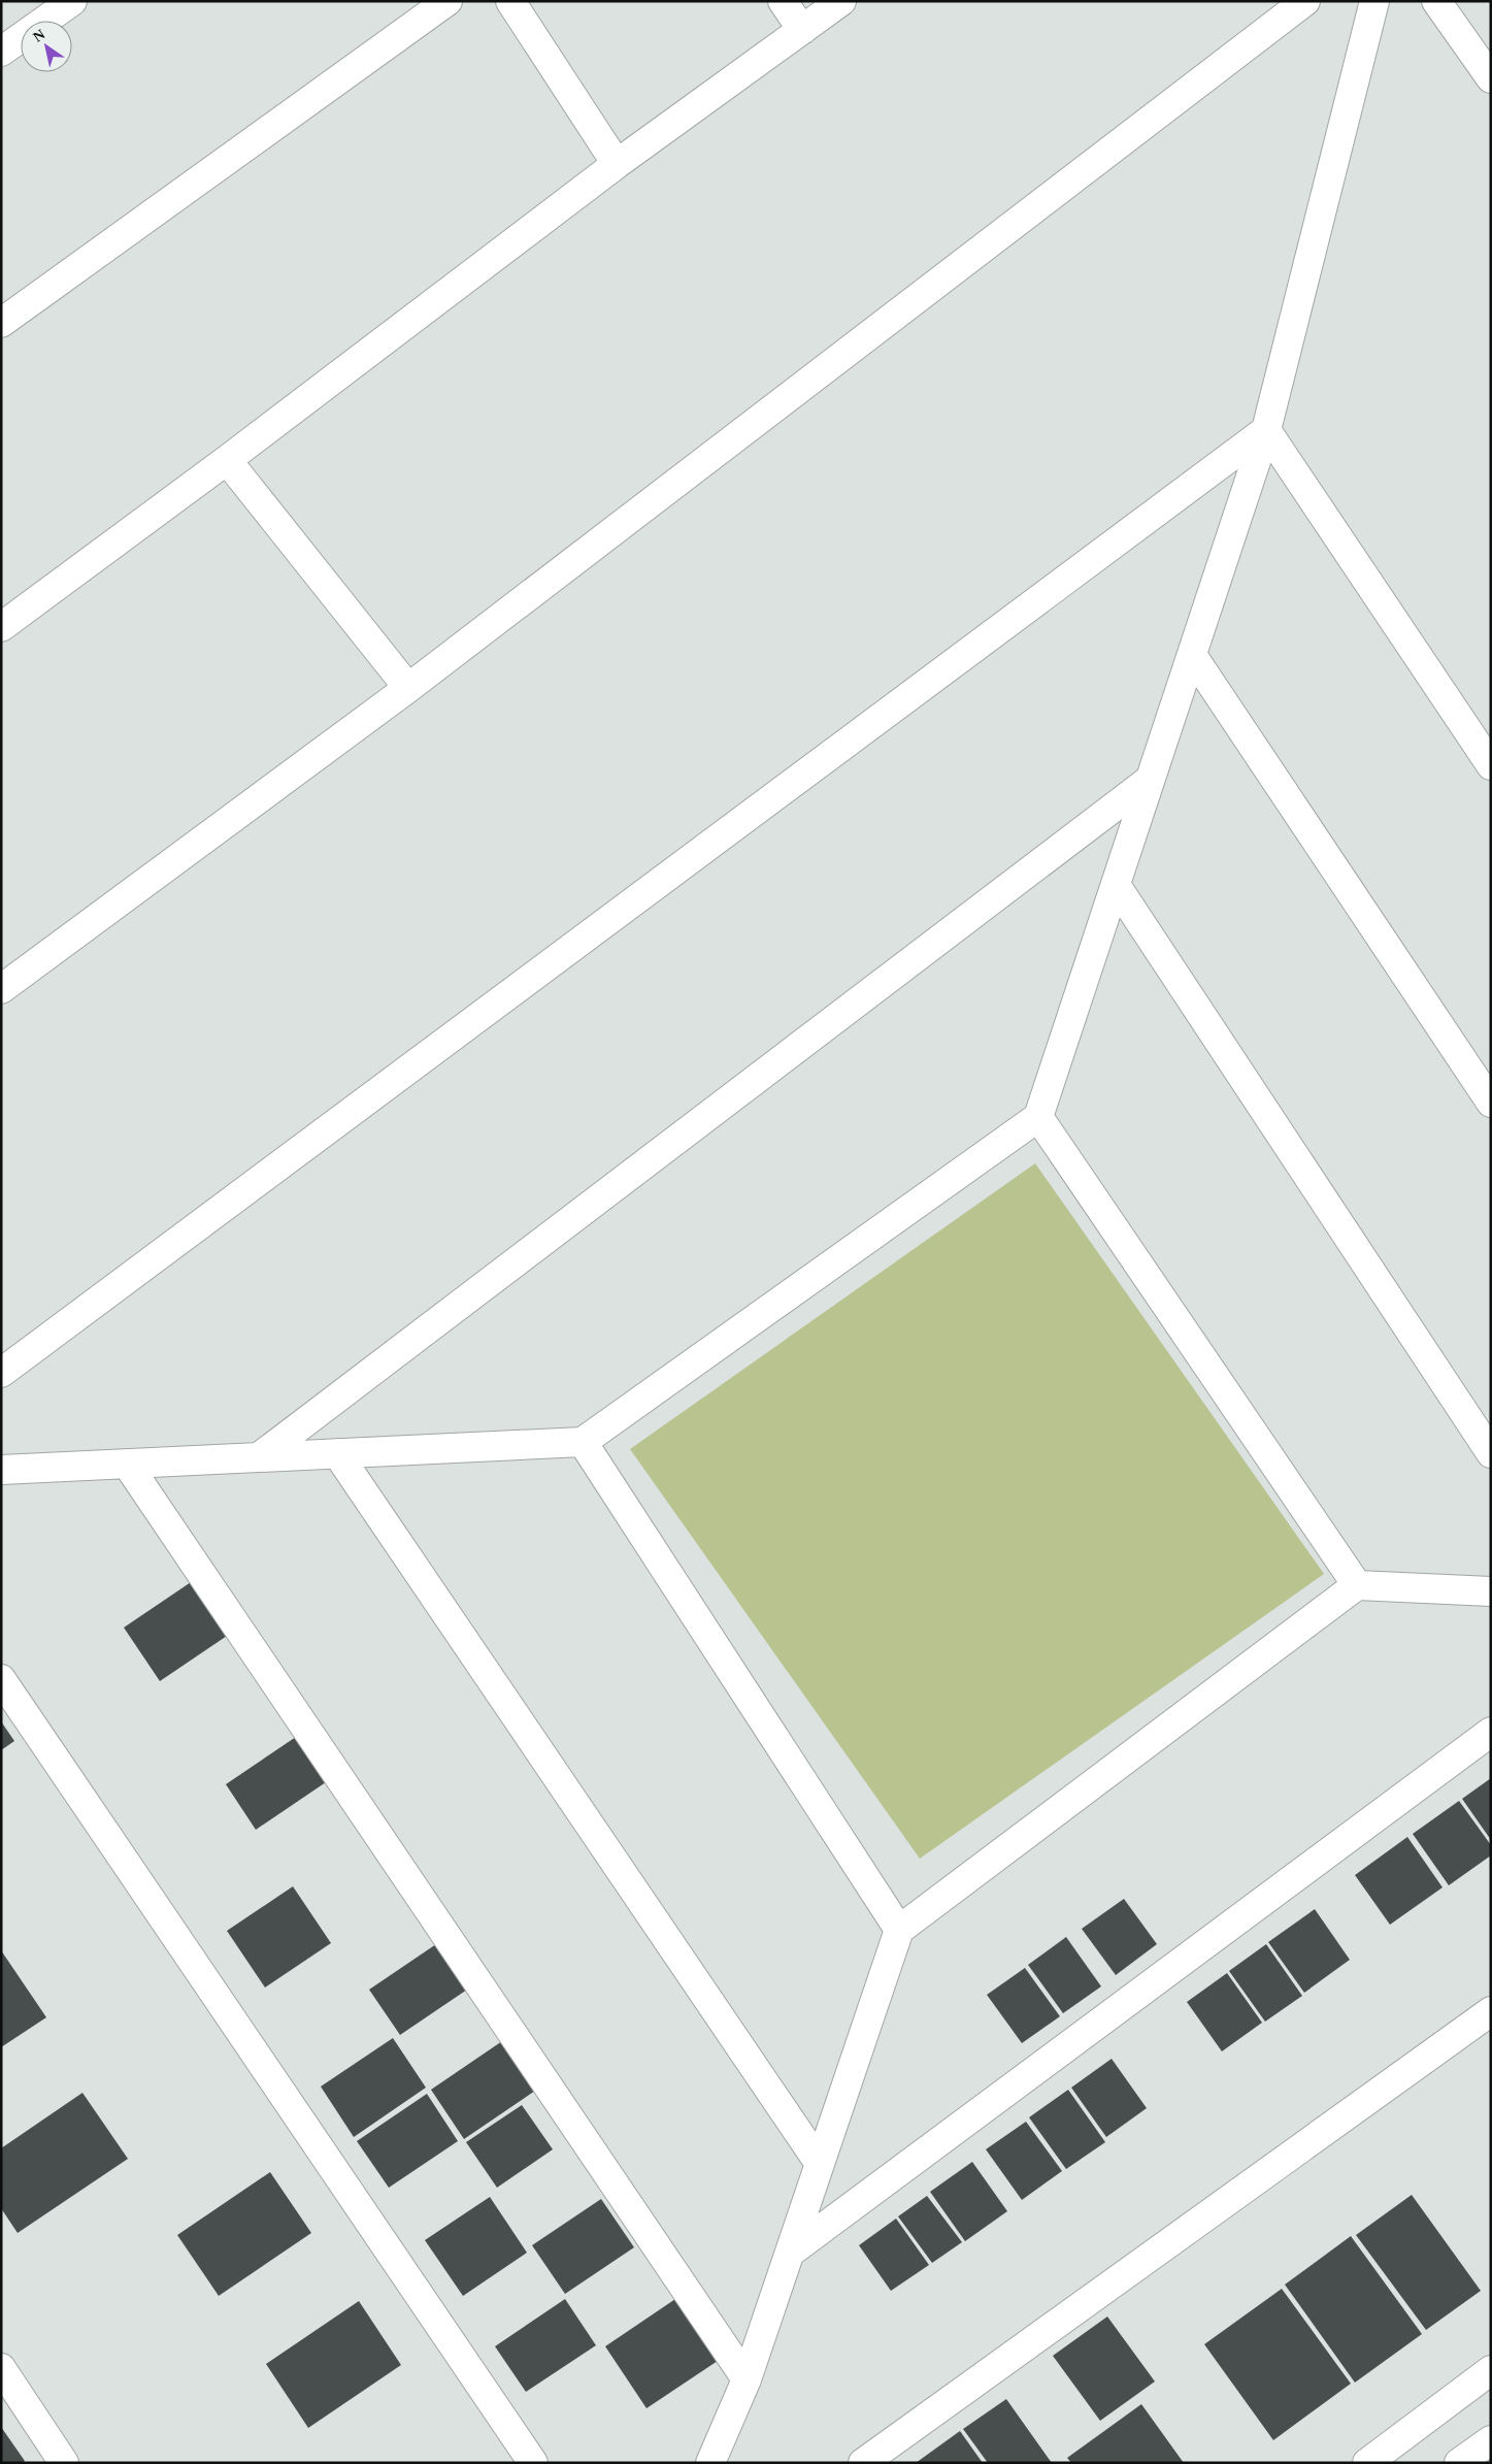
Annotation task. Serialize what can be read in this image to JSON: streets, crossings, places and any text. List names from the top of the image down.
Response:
{
  "north": "top left"
}
